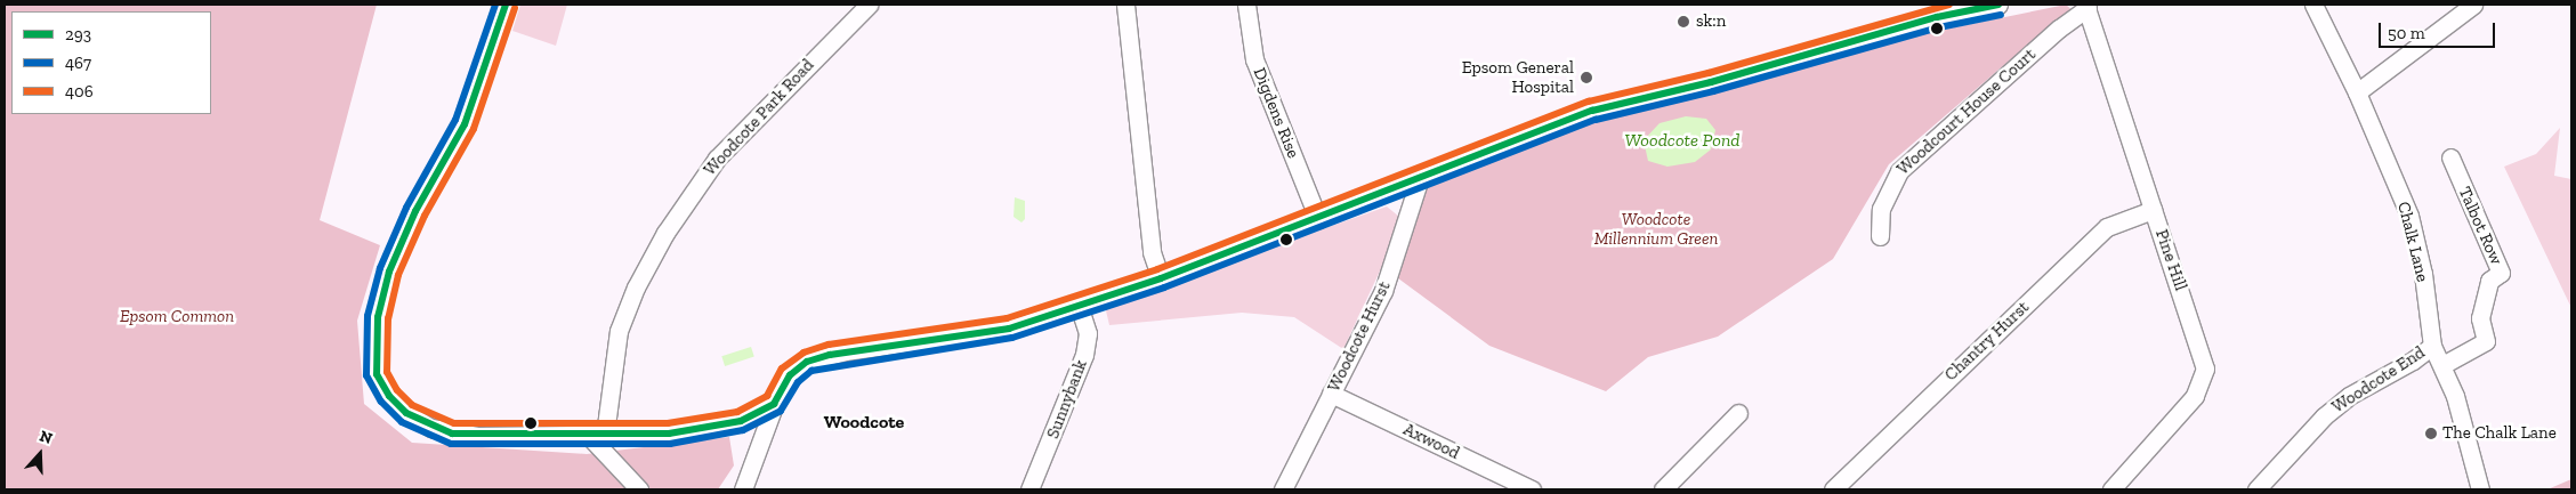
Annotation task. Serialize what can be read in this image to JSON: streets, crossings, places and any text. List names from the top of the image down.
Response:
{
  "streets": {
    "street": [
      "Woodcourt House Court",
      "Digdens Rise",
      "Woodcote Park Road",
      "Talbot Row",
      "Chalk Lane",
      "Pine Hill",
      "Woodcote Hurst",
      "Chantry Hurst",
      "Woodcote End",
      "Sunnybank",
      "Axwood"
    ]
  },
  "crossings": [
    ["Woodcourt House Court", "Pine Hill"],
    ["Talbot Row", "Chalk Lane"],
    ["Chalk Lane", "Woodcote End"],
    ["Pine Hill", "Chantry Hurst"],
    ["Woodcote Hurst", "Axwood"]
  ],
  "districts": ["Woodcote"],
  "water": ["Woodcote Pond"],
  "parks": ["Woodcote Millennium Green", "Epsom Common"],
  "places": ["sk:n", "Epsom General Hospital", "The Chalk Lane"],
  "lines": ["transit line 293", "transit line 467", "transit line 406"],
  "legend": ["293", "467", "406"],
  "scale_bar": "50 m",
  "north": "top"
}
